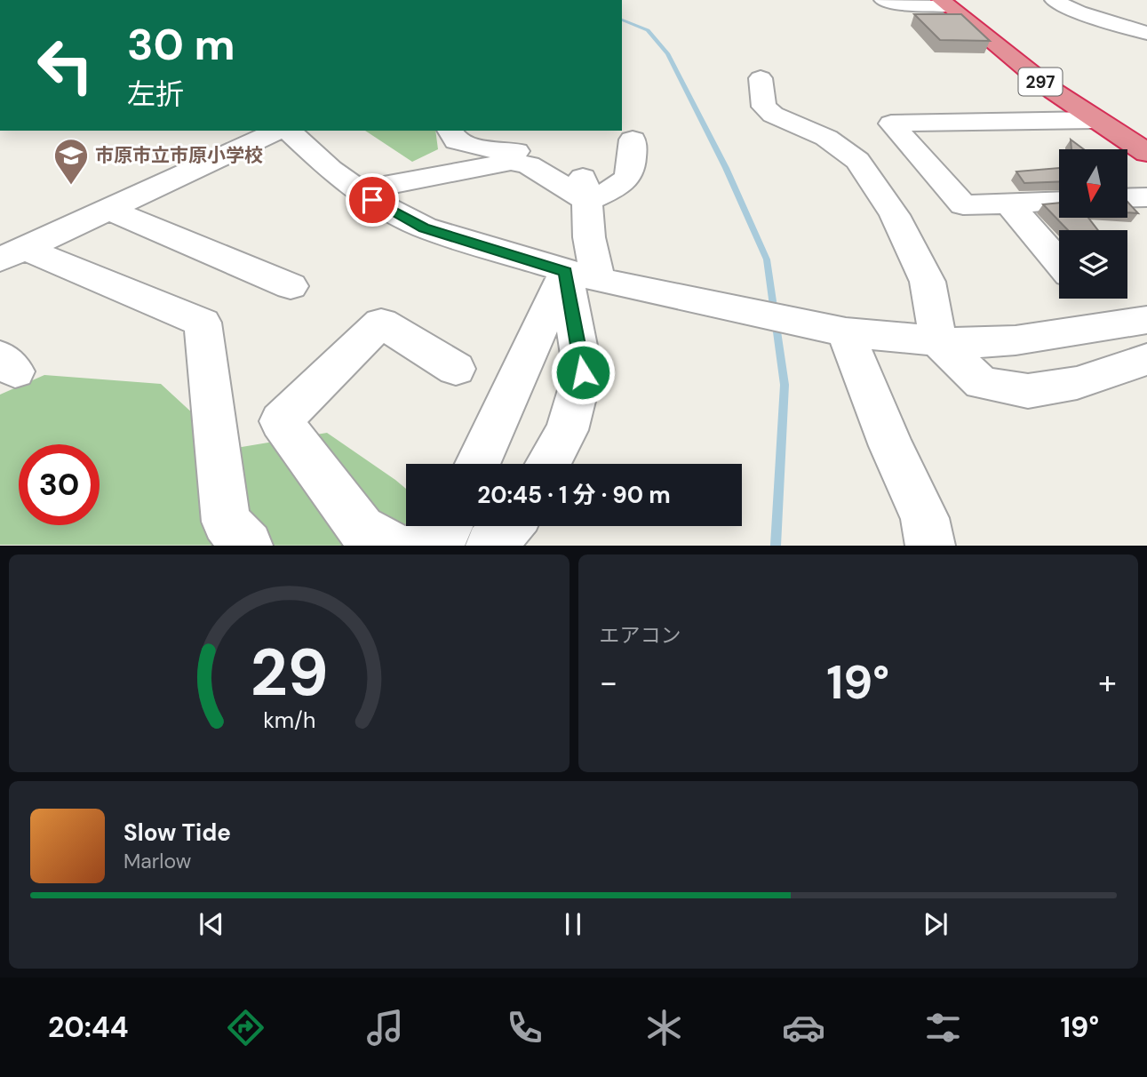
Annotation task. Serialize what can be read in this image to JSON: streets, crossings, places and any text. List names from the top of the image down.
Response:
{
  "streets": {
    "highway": ["297"]
  },
  "places": {
    "school or university": ["市原市立市原小学校"]
  },
  "north": "bottom",
  "page": {
    "turn": ["30 m", "左折"],
    "limit": "30",
    "trip": "20:45 · 1 分 · 90 m",
    "tile": "エアコン",
    "heat": ["−", "19°", "+"],
    "song": ["Slow Tide", "Marlow"],
    "tabs": ["20:44", "19°"],
    "gauge": ["29", "km/h"]
  }
}
